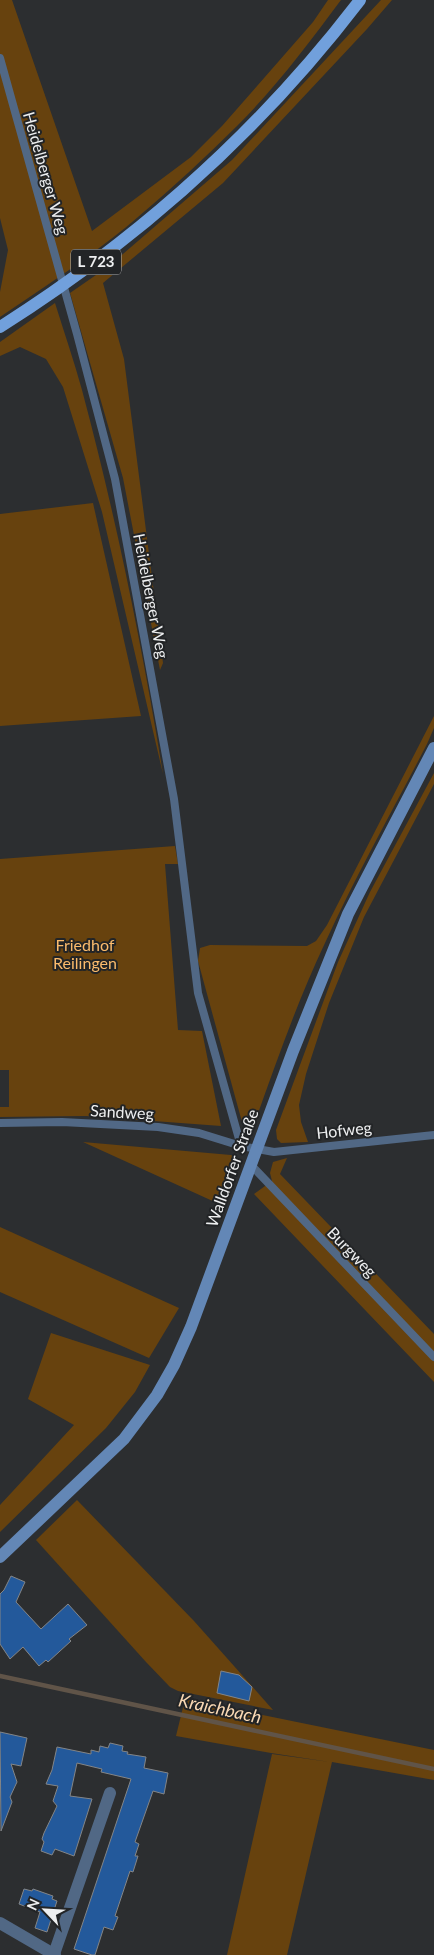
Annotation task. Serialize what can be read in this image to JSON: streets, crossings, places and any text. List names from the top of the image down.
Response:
{
  "streets": {
    "main road": ["L 723"],
    "street": ["Walldorfer Straße"],
    "lane": [
      "Heidelberger Weg",
      "Sandweg",
      "Hofweg",
      "Burgweg"
    ]
  },
  "crossings": [
    ["Heidelberger Weg", "Sandweg"],
    ["Sandweg", "Hofweg"],
    ["Sandweg", "Walldorfer Straße"],
    ["Hofweg", "Walldorfer Straße"],
    ["Walldorfer Straße", "Burgweg"]
  ],
  "water": ["Kraichbach"],
  "parks": ["Friedhof Reilingen"],
  "north": "top left"
}
